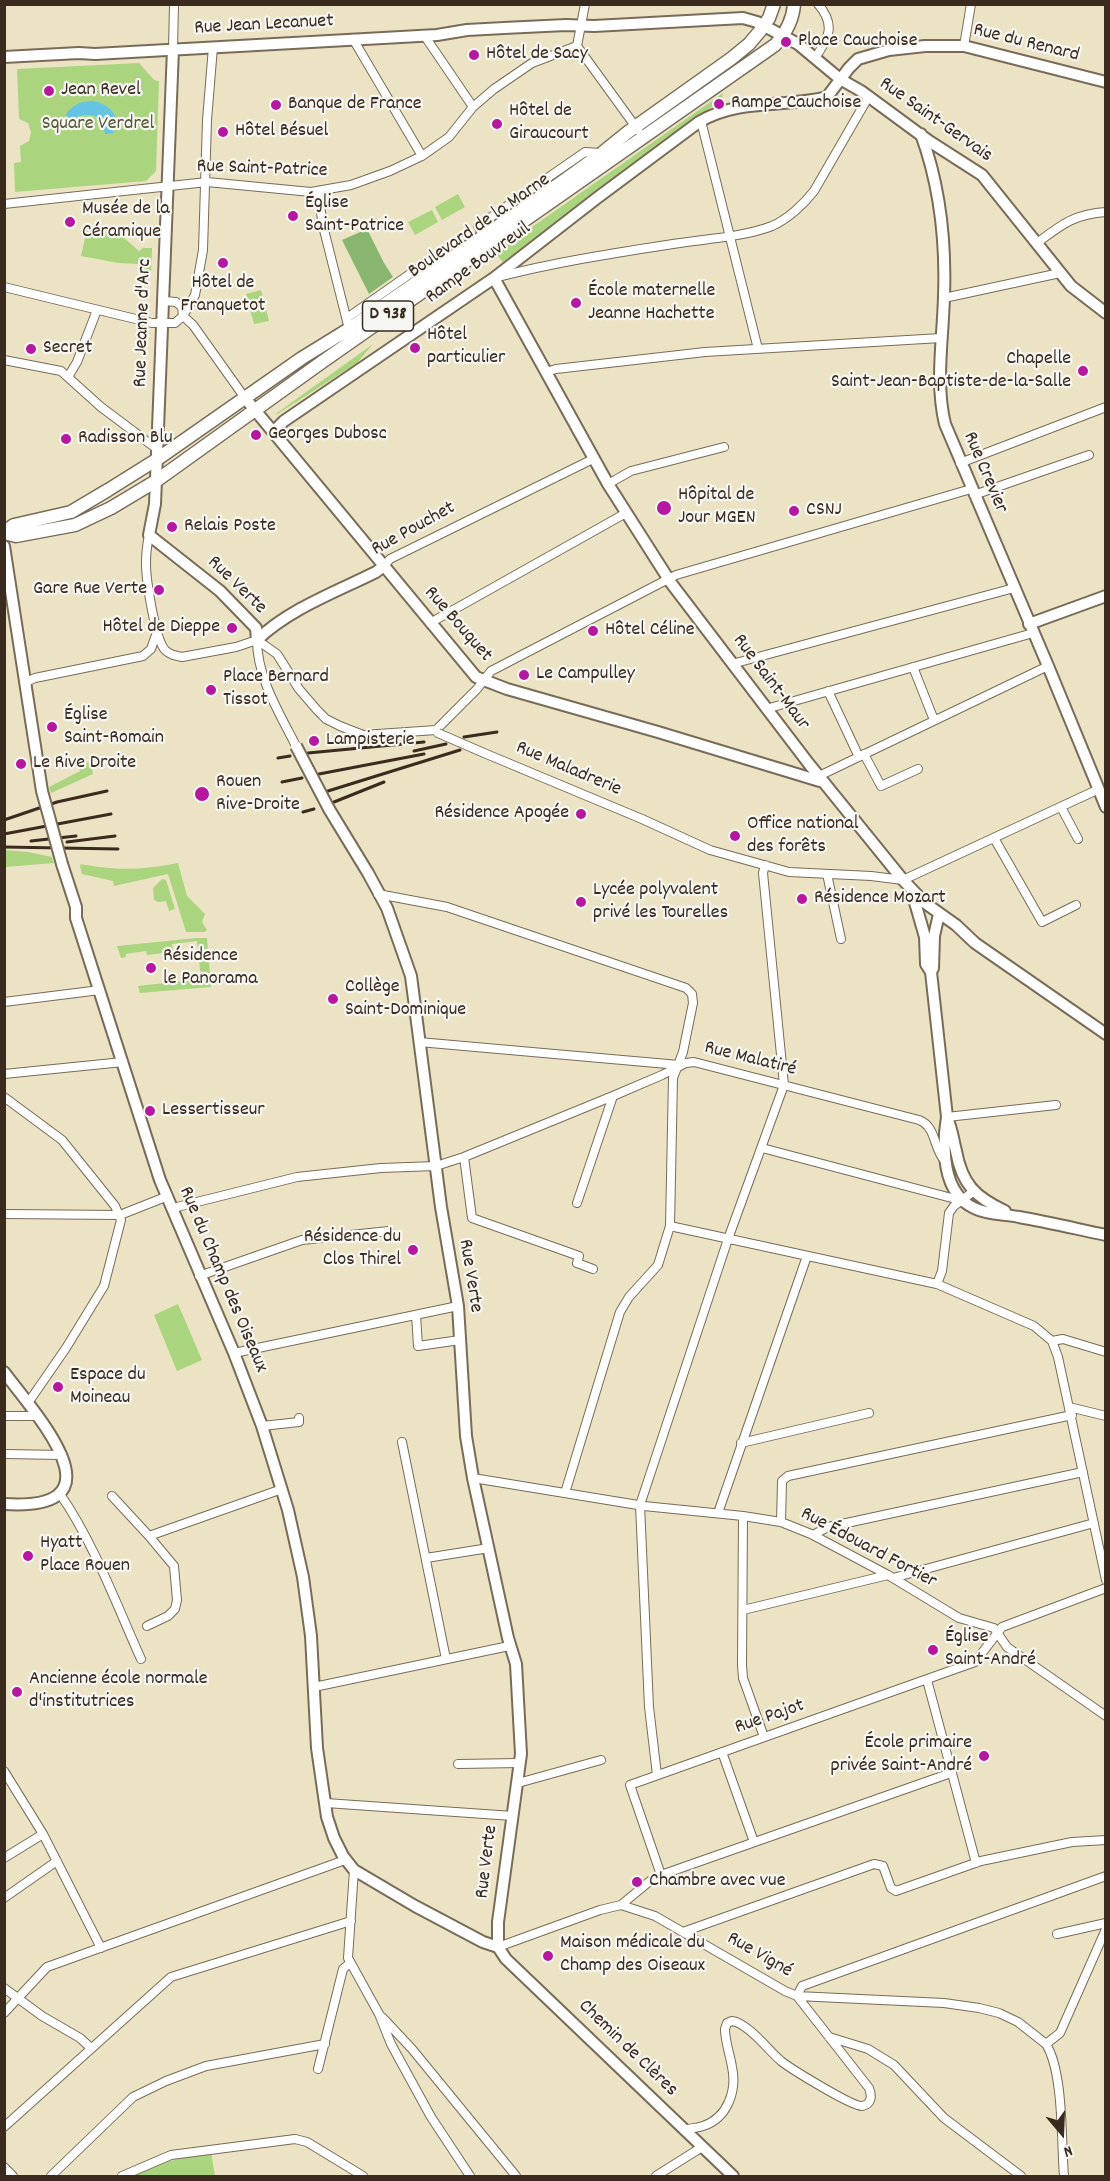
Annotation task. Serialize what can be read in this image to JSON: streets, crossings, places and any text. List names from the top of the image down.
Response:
{
  "streets": {
    "main road": ["Boulevard de la Marne", "D 938"],
    "street": [
      "Rue Jean Lecanuet",
      "Rue du Renard",
      "Rue Saint-Gervais",
      "Rue Saint-Patrice",
      "Rampe Bouvreuil",
      "Rue Jeanne d'Arc",
      "Rue Crevier",
      "Rue Pouchet",
      "Rue Verte",
      "Rue Bouquet",
      "Rue Saint-Maur",
      "Rue Maladrerie",
      "Rue Malatiré",
      "Rue du Champ des Oiseaux",
      "Rue Édouard Fortier",
      "Rue Pajot",
      "Rue Vigné",
      "Chemin de Clères"
    ]
  },
  "crossings": [
    ["Rue Jean Lecanuet", "Rue Saint-Gervais"],
    ["Rue Jean Lecanuet", "Boulevard de la Marne"],
    ["Rue Jean Lecanuet", "D 938"],
    ["Rue Jean Lecanuet", "Rue Jeanne d'Arc"],
    ["Rue du Renard", "Rue Saint-Gervais"],
    ["Rue Saint-Gervais", "Boulevard de la Marne"],
    ["Rue Saint-Gervais", "D 938"],
    ["Rue Saint-Gervais", "Rue Crevier"],
    ["Rue Saint-Patrice", "Rue Jeanne d'Arc"],
    ["Boulevard de la Marne", "D 938"],
    ["Boulevard de la Marne", "Rue Jeanne d'Arc"],
    ["Boulevard de la Marne", "Rue Bouquet"],
    ["Rampe Bouvreuil", "Rue Bouquet"],
    ["Rampe Bouvreuil", "Rue Saint-Maur"],
    ["Rue Jeanne d'Arc", "Rue Verte"],
    ["Rue Pouchet", "Rue Verte"],
    ["Rue Pouchet", "Rue Bouquet"],
    ["Rue Pouchet", "Rue Saint-Maur"],
    ["Rue Pouchet", "Rue Maladrerie"],
    ["Rue Verte", "Rue Maladrerie"],
    ["Rue Verte", "Rue Malatiré"],
    ["Rue Verte", "Rue du Champ des Oiseaux"],
    ["Rue Verte", "Rue Édouard Fortier"],
    ["Rue Verte", "Chemin de Clères"],
    ["Rue Bouquet", "Rue Saint-Maur"],
    ["Rue Saint-Maur", "Rue Maladrerie"],
    ["Rue Malatiré", "Rue du Champ des Oiseaux"],
    ["Rue du Champ des Oiseaux", "Chemin de Clères"],
    ["Rue Édouard Fortier", "Rue Pajot"]
  ],
  "parks": ["Square Verdrel"],
  "places": [
    "Place Cauchoise",
    "Hôtel de Sacy",
    "Jean Revel",
    "Rampe Cauchoise",
    "Banque de France",
    "Hôtel de Giraucourt",
    "Hôtel Bésuel",
    "Église Saint-Patrice",
    "Musée de la Céramique",
    "Hôtel de Franquetot",
    "École maternelle Jeanne Hachette",
    "Hôtel particulier",
    "Secret",
    "Chapelle Saint-Jean-Baptiste-de-la-Salle",
    "Georges Dubosc",
    "Radisson Blu",
    "Hôpital de Jour MGEN",
    "CSNJ",
    "Relais Poste",
    "Gare Rue Verte",
    "Hôtel de Dieppe",
    "Hôtel Céline",
    "Le Campulley",
    "Place Bernard Tissot",
    "Église Saint-Romain",
    "Lampisterie",
    "Le Rive Droite",
    "Rouen Rive-Droite",
    "Résidence Apogée",
    "Office national des forêts",
    "Résidence Mozart",
    "Lycée polyvalent privé les Tourelles",
    "Résidence le Panorama",
    "Collège Saint-Dominique",
    "Lessertisseur",
    "Résidence du Clos Thirel",
    "Espace du Moineau",
    "Hyatt Place Rouen",
    "Église Saint-André",
    "Ancienne école normale d'institutrices",
    "École primaire privée Saint-André",
    "Chambre avec vue",
    "Maison médicale du Champ des Oiseaux"
  ],
  "north": "bottom"
}
